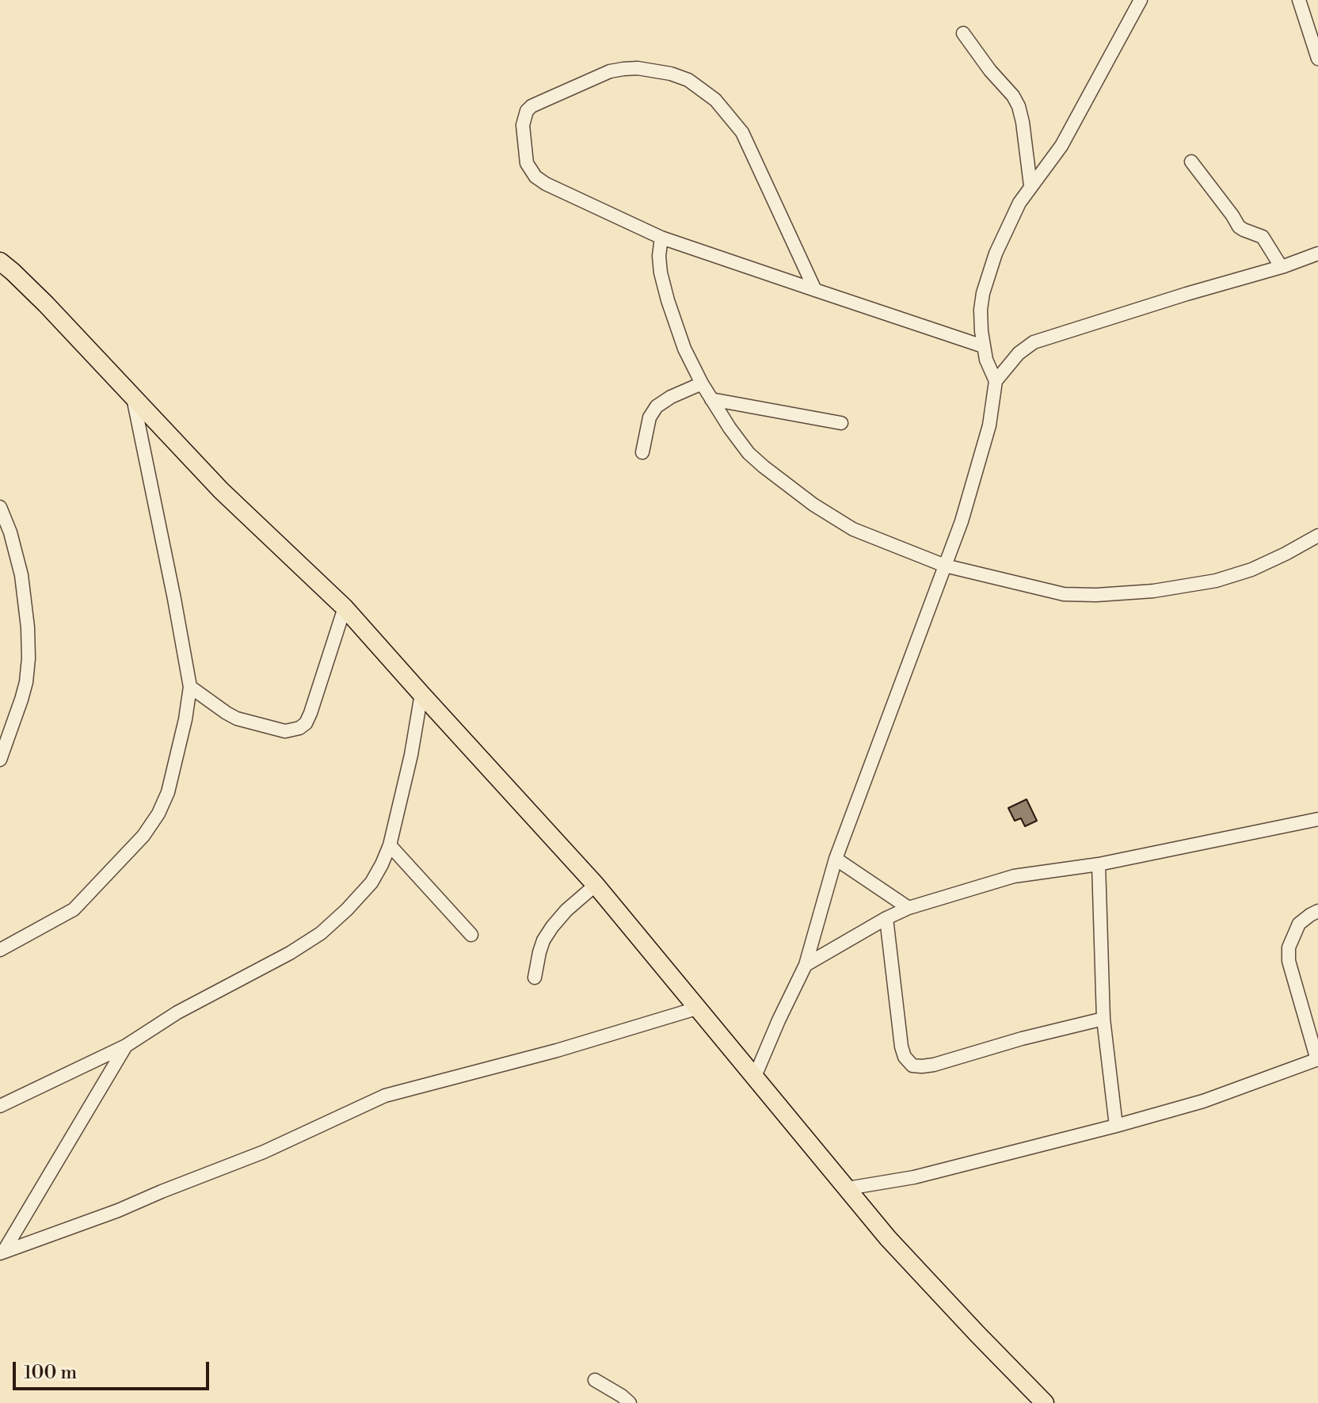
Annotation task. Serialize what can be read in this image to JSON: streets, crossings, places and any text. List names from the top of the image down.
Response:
{
  "scale_bar": "100 m"
}
